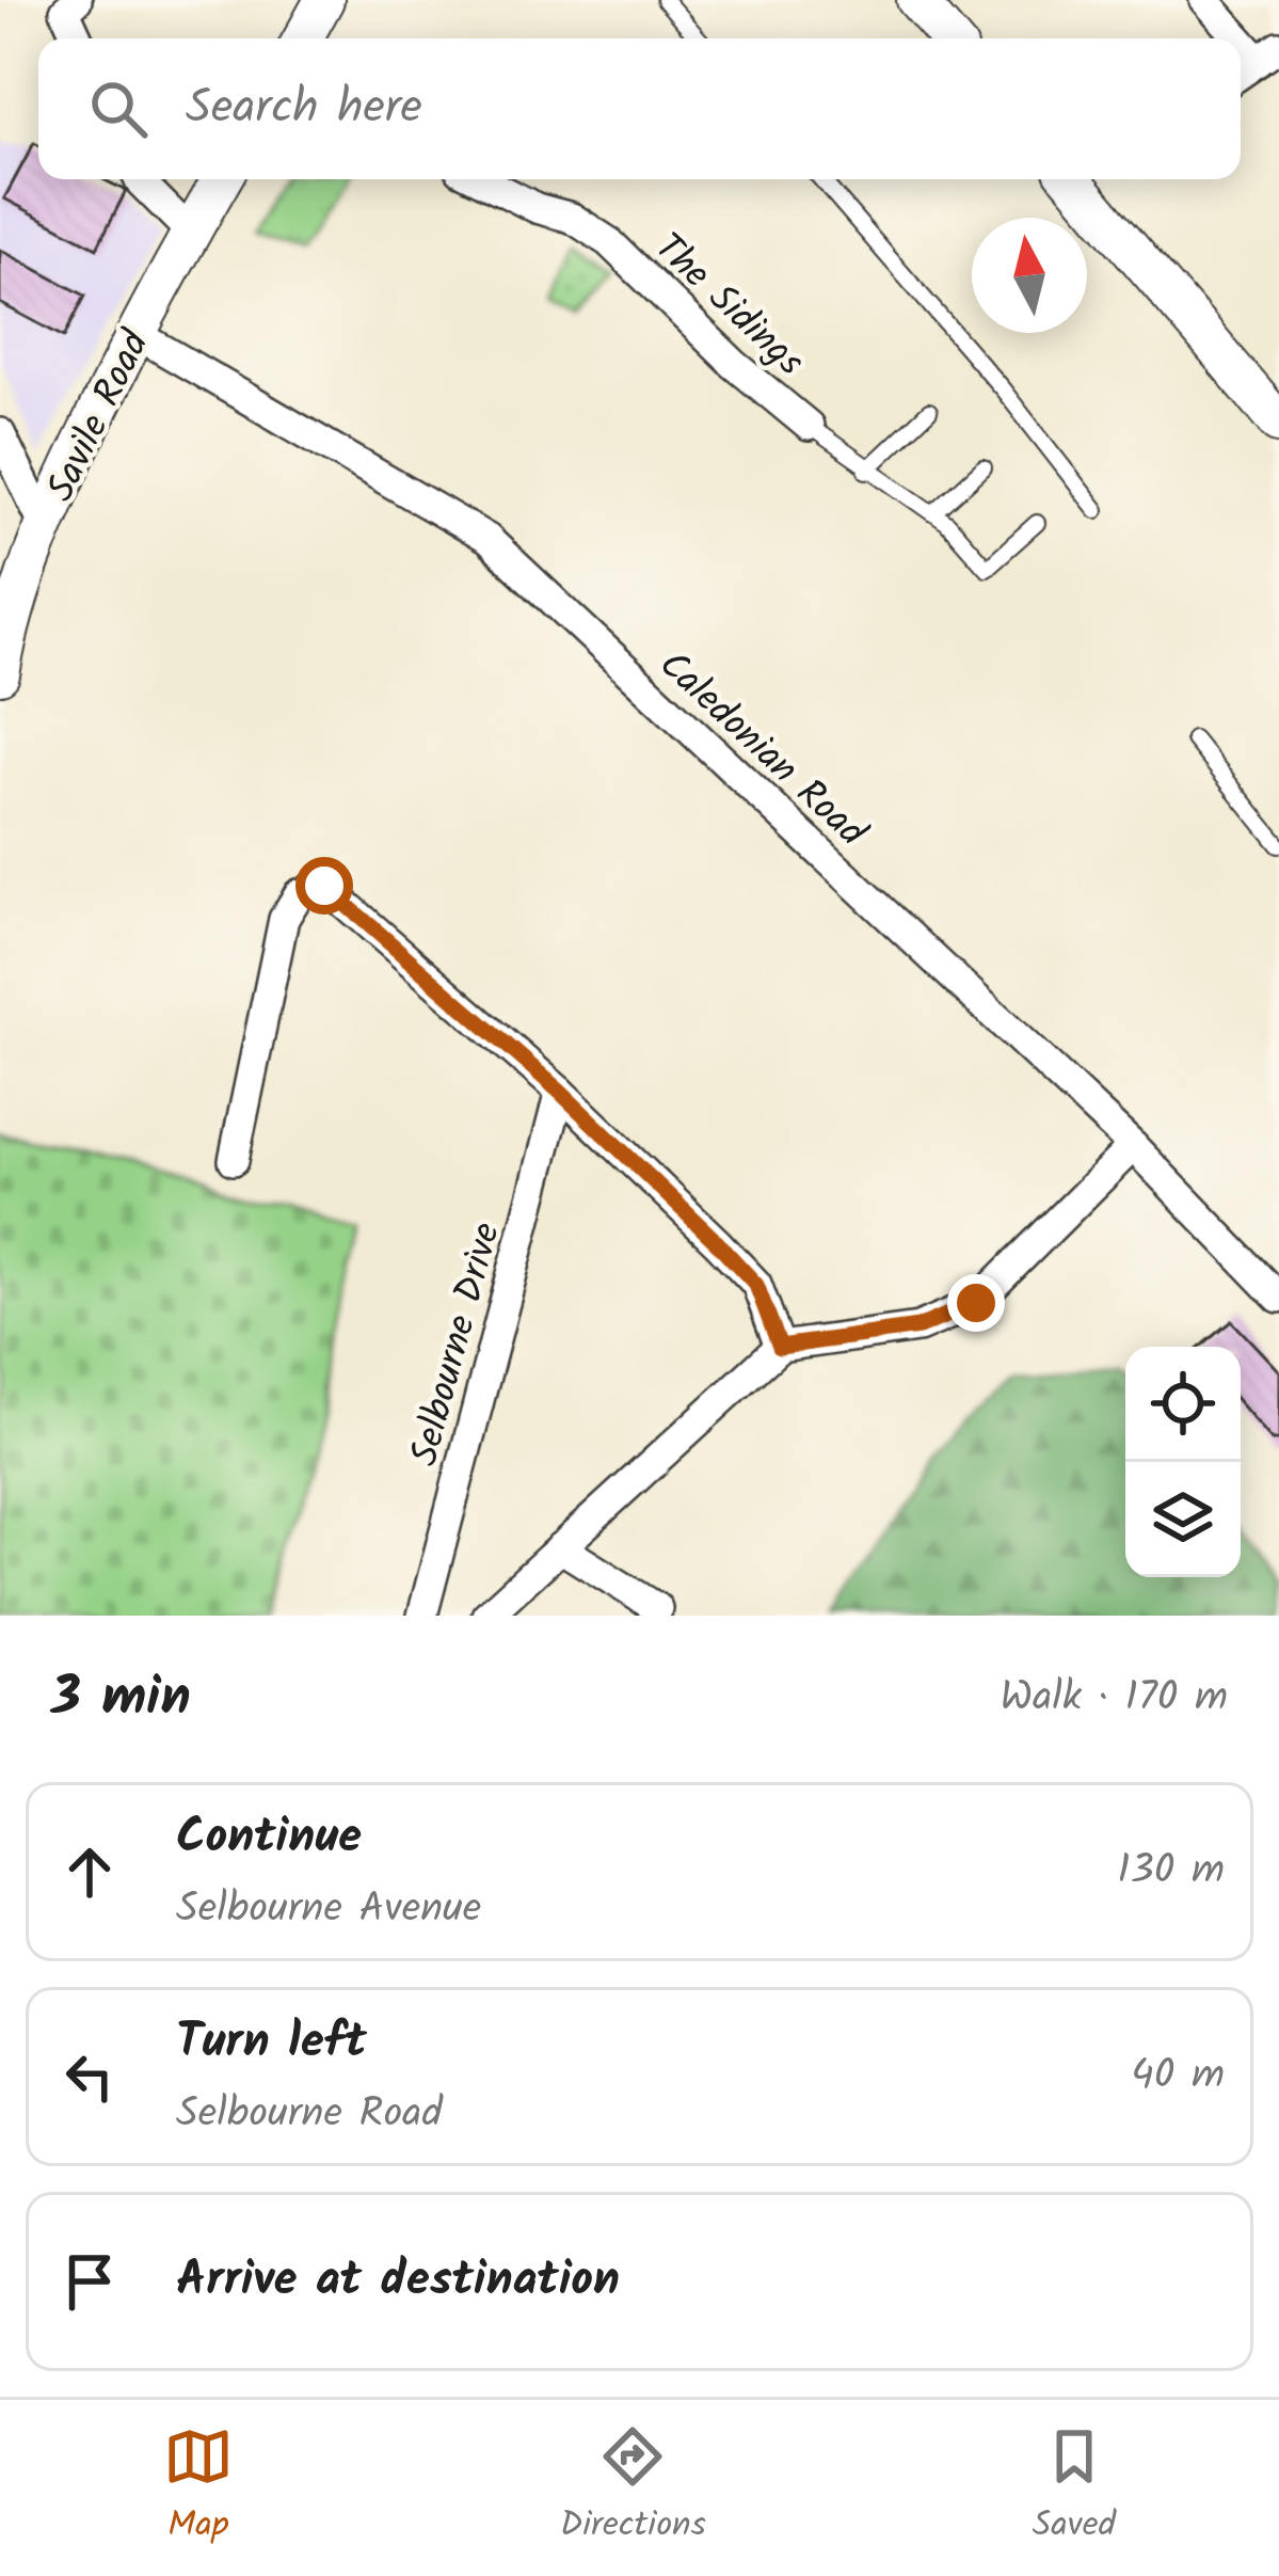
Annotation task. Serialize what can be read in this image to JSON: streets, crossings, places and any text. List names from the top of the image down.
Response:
{
  "streets": {
    "main road": ["Savile Road"],
    "street": ["The Sidings", "Caledonian Road", "Selbourne Drive"]
  },
  "crossings": [
    ["Savile Road", "Caledonian Road"]
  ],
  "north": "top",
  "page": {
    "search": "Search here",
    "heading": ["3 min", "Walk · 170 m"],
    "list": [
      ["Continue", "Selbourne Avenue", "130 m"],
      ["Turn left", "Selbourne Road", "40 m"],
      "Arrive at destination"
    ],
    "nav": ["Map", "Directions", "Saved"]
  }
}
